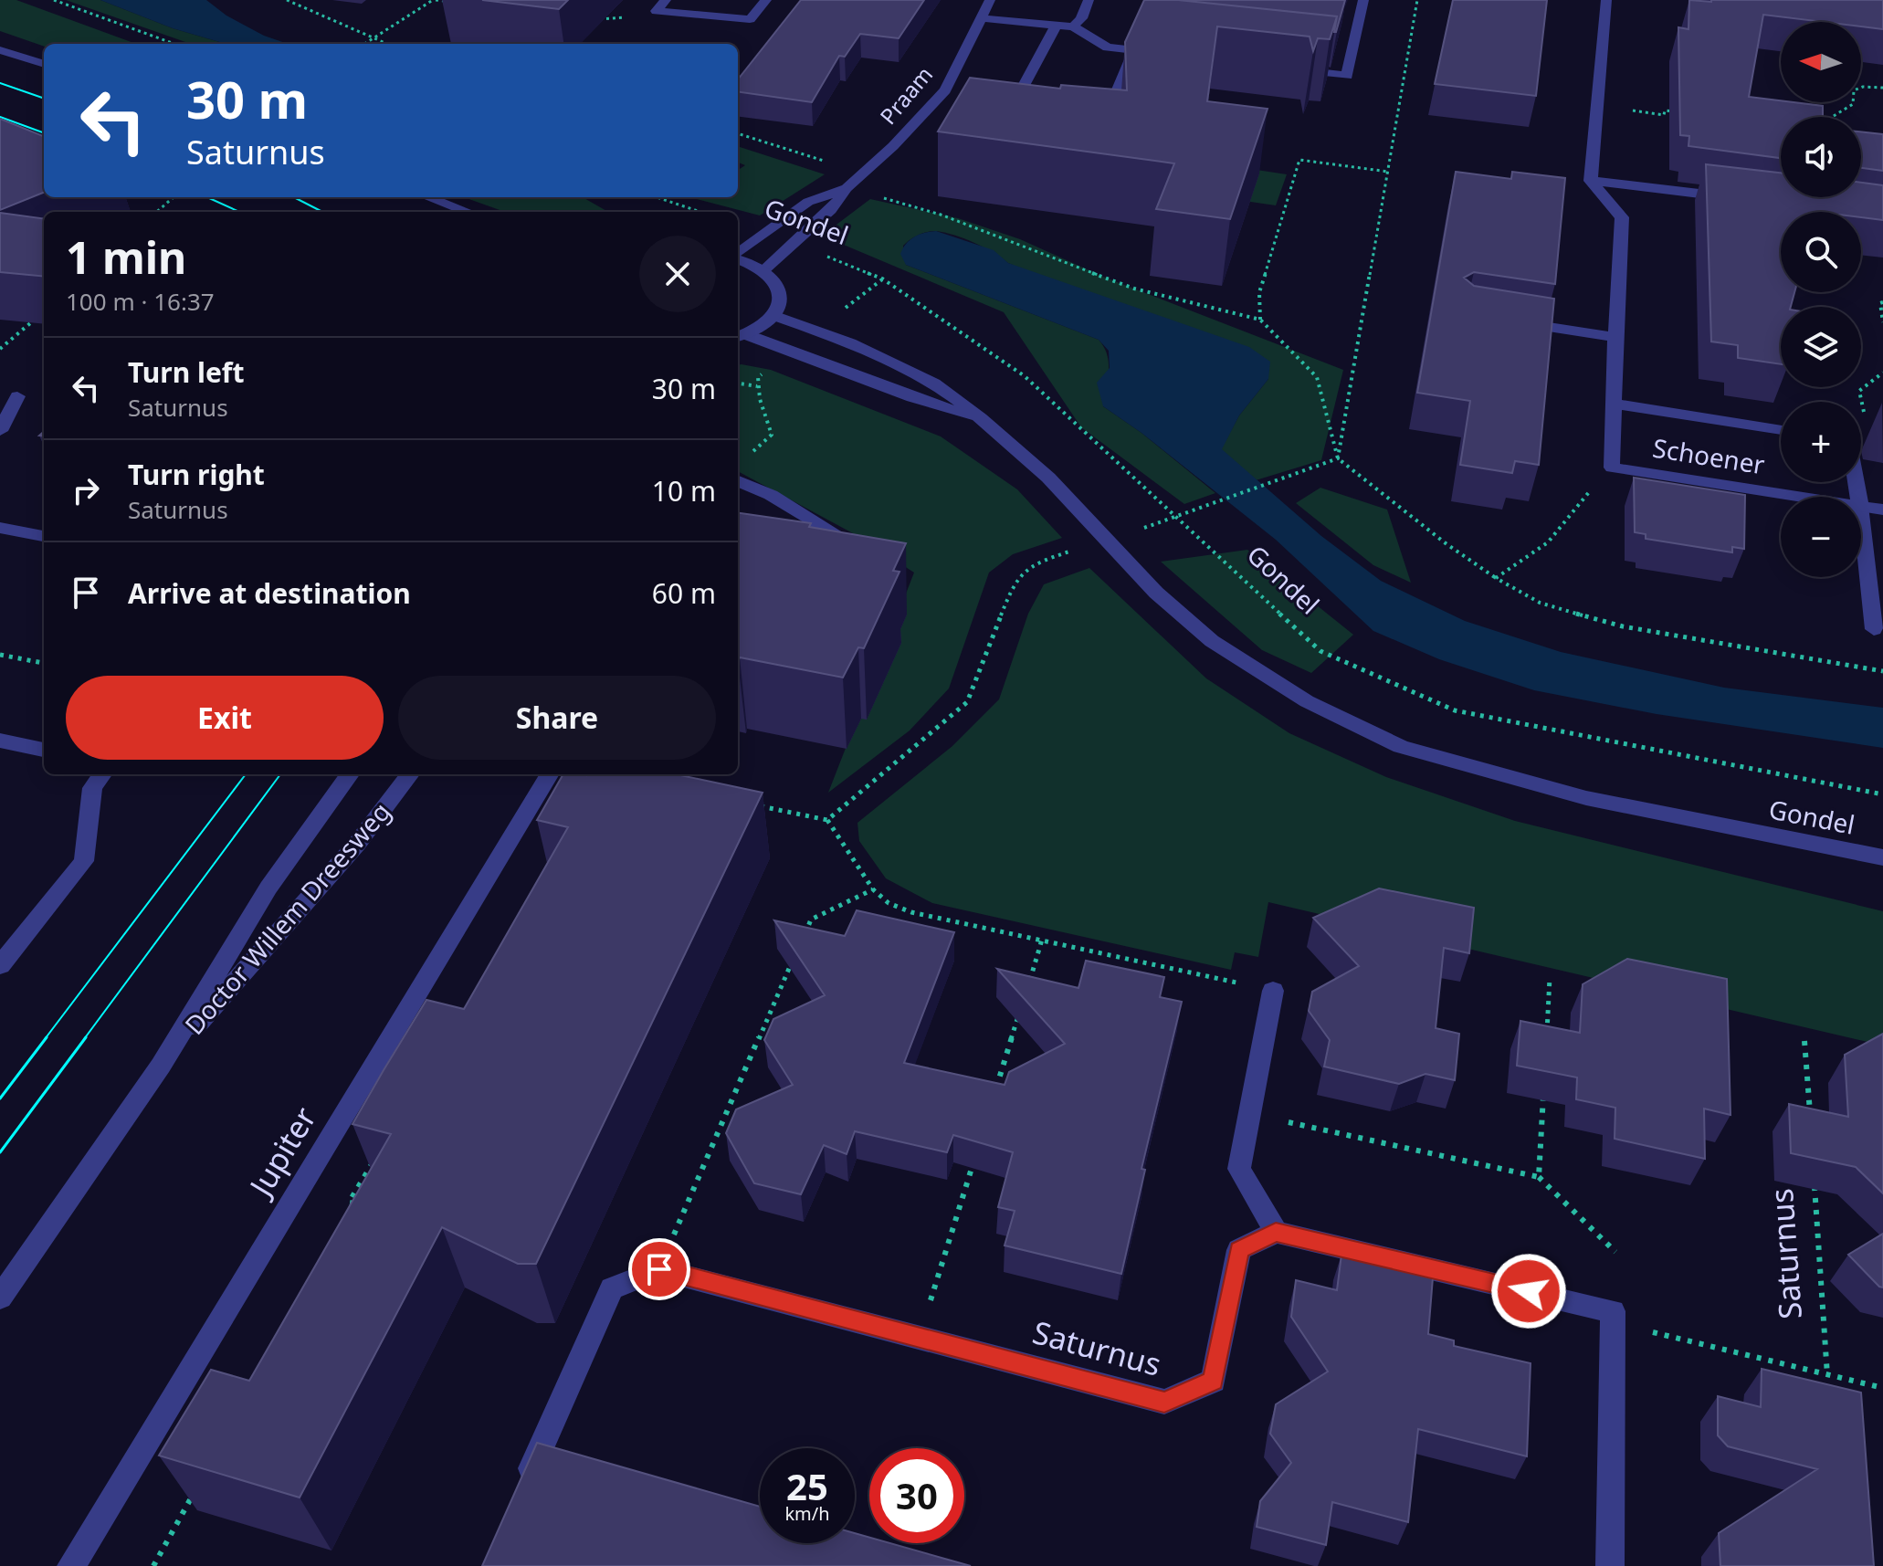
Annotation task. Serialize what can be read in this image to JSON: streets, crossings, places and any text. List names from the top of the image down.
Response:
{
  "streets": {
    "street": [
      "Praam",
      "Gondel",
      "Schoener",
      "Doctor Willem Dreesweg",
      "Jupiter",
      "Saturnus"
    ]
  },
  "crossings": [
    ["Praam", "Gondel"]
  ],
  "north": "left",
  "page": {
    "map_buttons": ["+", "−"],
    "turn": ["30 m", "Saturnus"],
    "heading": ["1 min", "100 m · 16:37"],
    "list": [
      {
        "name": "Turn left",
        "note": "Saturnus",
        "value": "30 m"
      },
      {
        "name": "Turn right",
        "note": "Saturnus",
        "value": "10 m"
      },
      {
        "name": "Arrive at destination",
        "value": "60 m"
      }
    ],
    "buttons": ["Exit", "Share"],
    "speed": "25 km/h",
    "limit": "30"
  }
}
